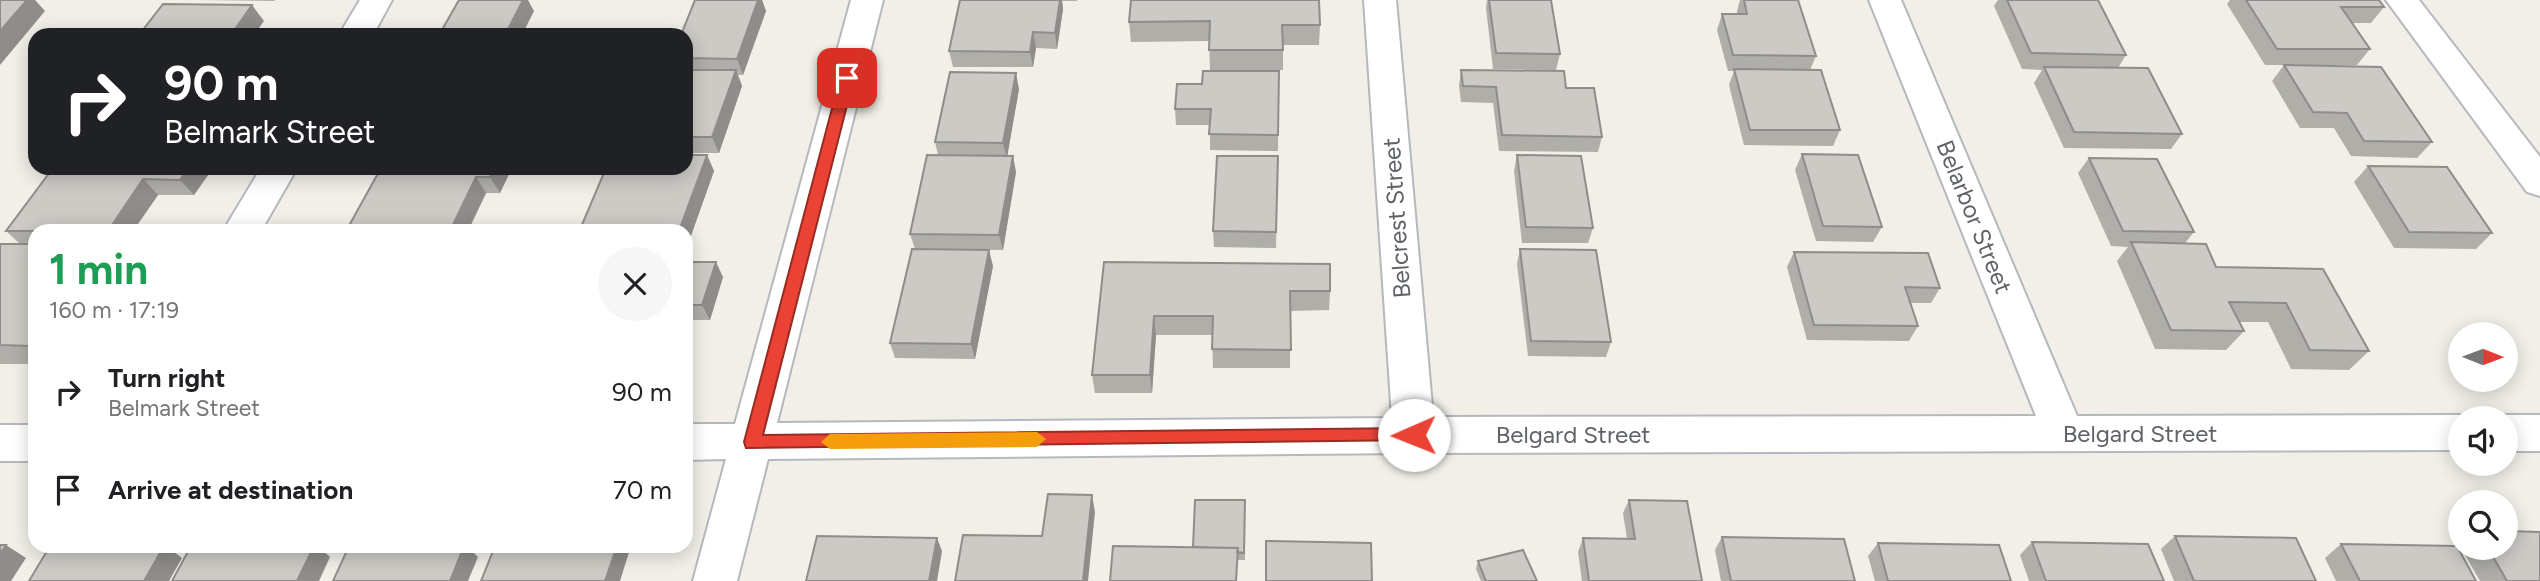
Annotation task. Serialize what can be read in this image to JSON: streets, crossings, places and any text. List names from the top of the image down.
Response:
{
  "streets": {
    "street": ["Belarbor Street", "Belcrest Street", "Belgard Street"]
  },
  "crossings": [
    ["Belarbor Street", "Belgard Street"],
    ["Belcrest Street", "Belgard Street"]
  ],
  "north": "right",
  "page": {
    "turn": ["90 m", "Belmark Street"],
    "heading": ["1 min", "160 m · 17:19"],
    "list": [
      {
        "name": "Turn right",
        "note": "Belmark Street",
        "value": "90 m"
      },
      {
        "name": "Arrive at destination",
        "value": "70 m"
      }
    ]
  }
}
